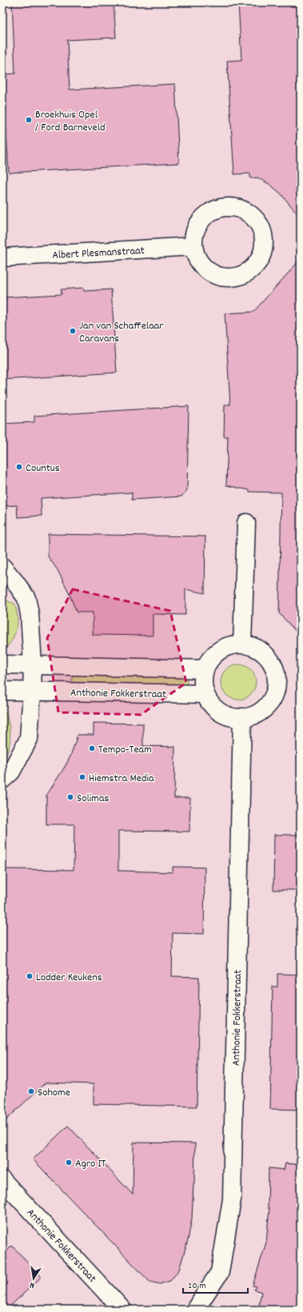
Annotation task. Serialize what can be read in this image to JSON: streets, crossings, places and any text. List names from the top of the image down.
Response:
{
  "streets": {
    "street": ["Albert Plesmanstraat", "Anthonie Fokkerstraat"]
  },
  "places": [
    "Broekhuis Opel / Ford Barneveld",
    "Jan van Schaffelaar Caravans",
    "Countus",
    "Tempo-Team",
    "Hiemstra Media",
    "Solimas",
    "Lodder Keukens",
    "Sohome",
    "Agro IT"
  ],
  "scale_bar": "20 m",
  "north": "bottom"
}
